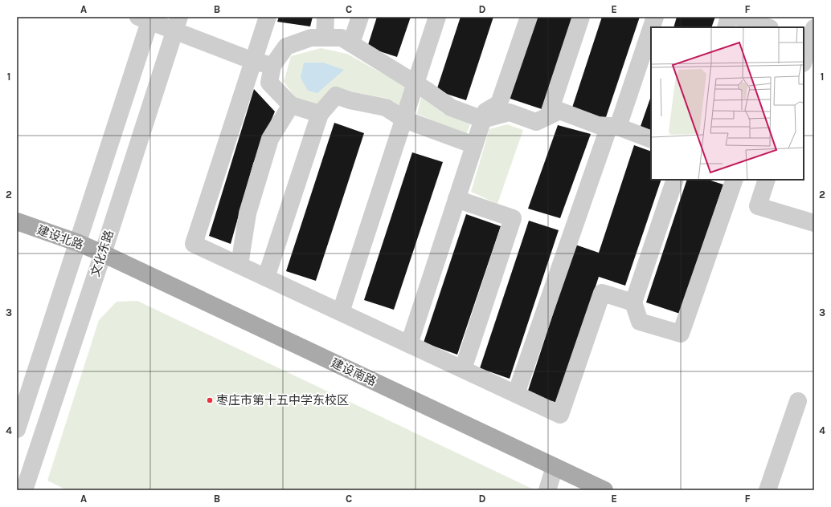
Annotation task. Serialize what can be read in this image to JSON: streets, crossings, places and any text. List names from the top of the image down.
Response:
{
  "streets": {
    "main road": ["建设北路", "建设南路"],
    "street": ["文化东路"]
  },
  "crossings": [
    ["建设北路", "文化东路"],
    ["建设北路", "建设南路"],
    ["文化东路", "建设南路"]
  ],
  "places": ["枣庄市第十五中学东校区"],
  "grid": {
    "columns": [
      "A",
      "B",
      "C",
      "D",
      "E",
      "F"
    ],
    "rows": [
      "1",
      "2",
      "3",
      "4"
    ]
  }
}
